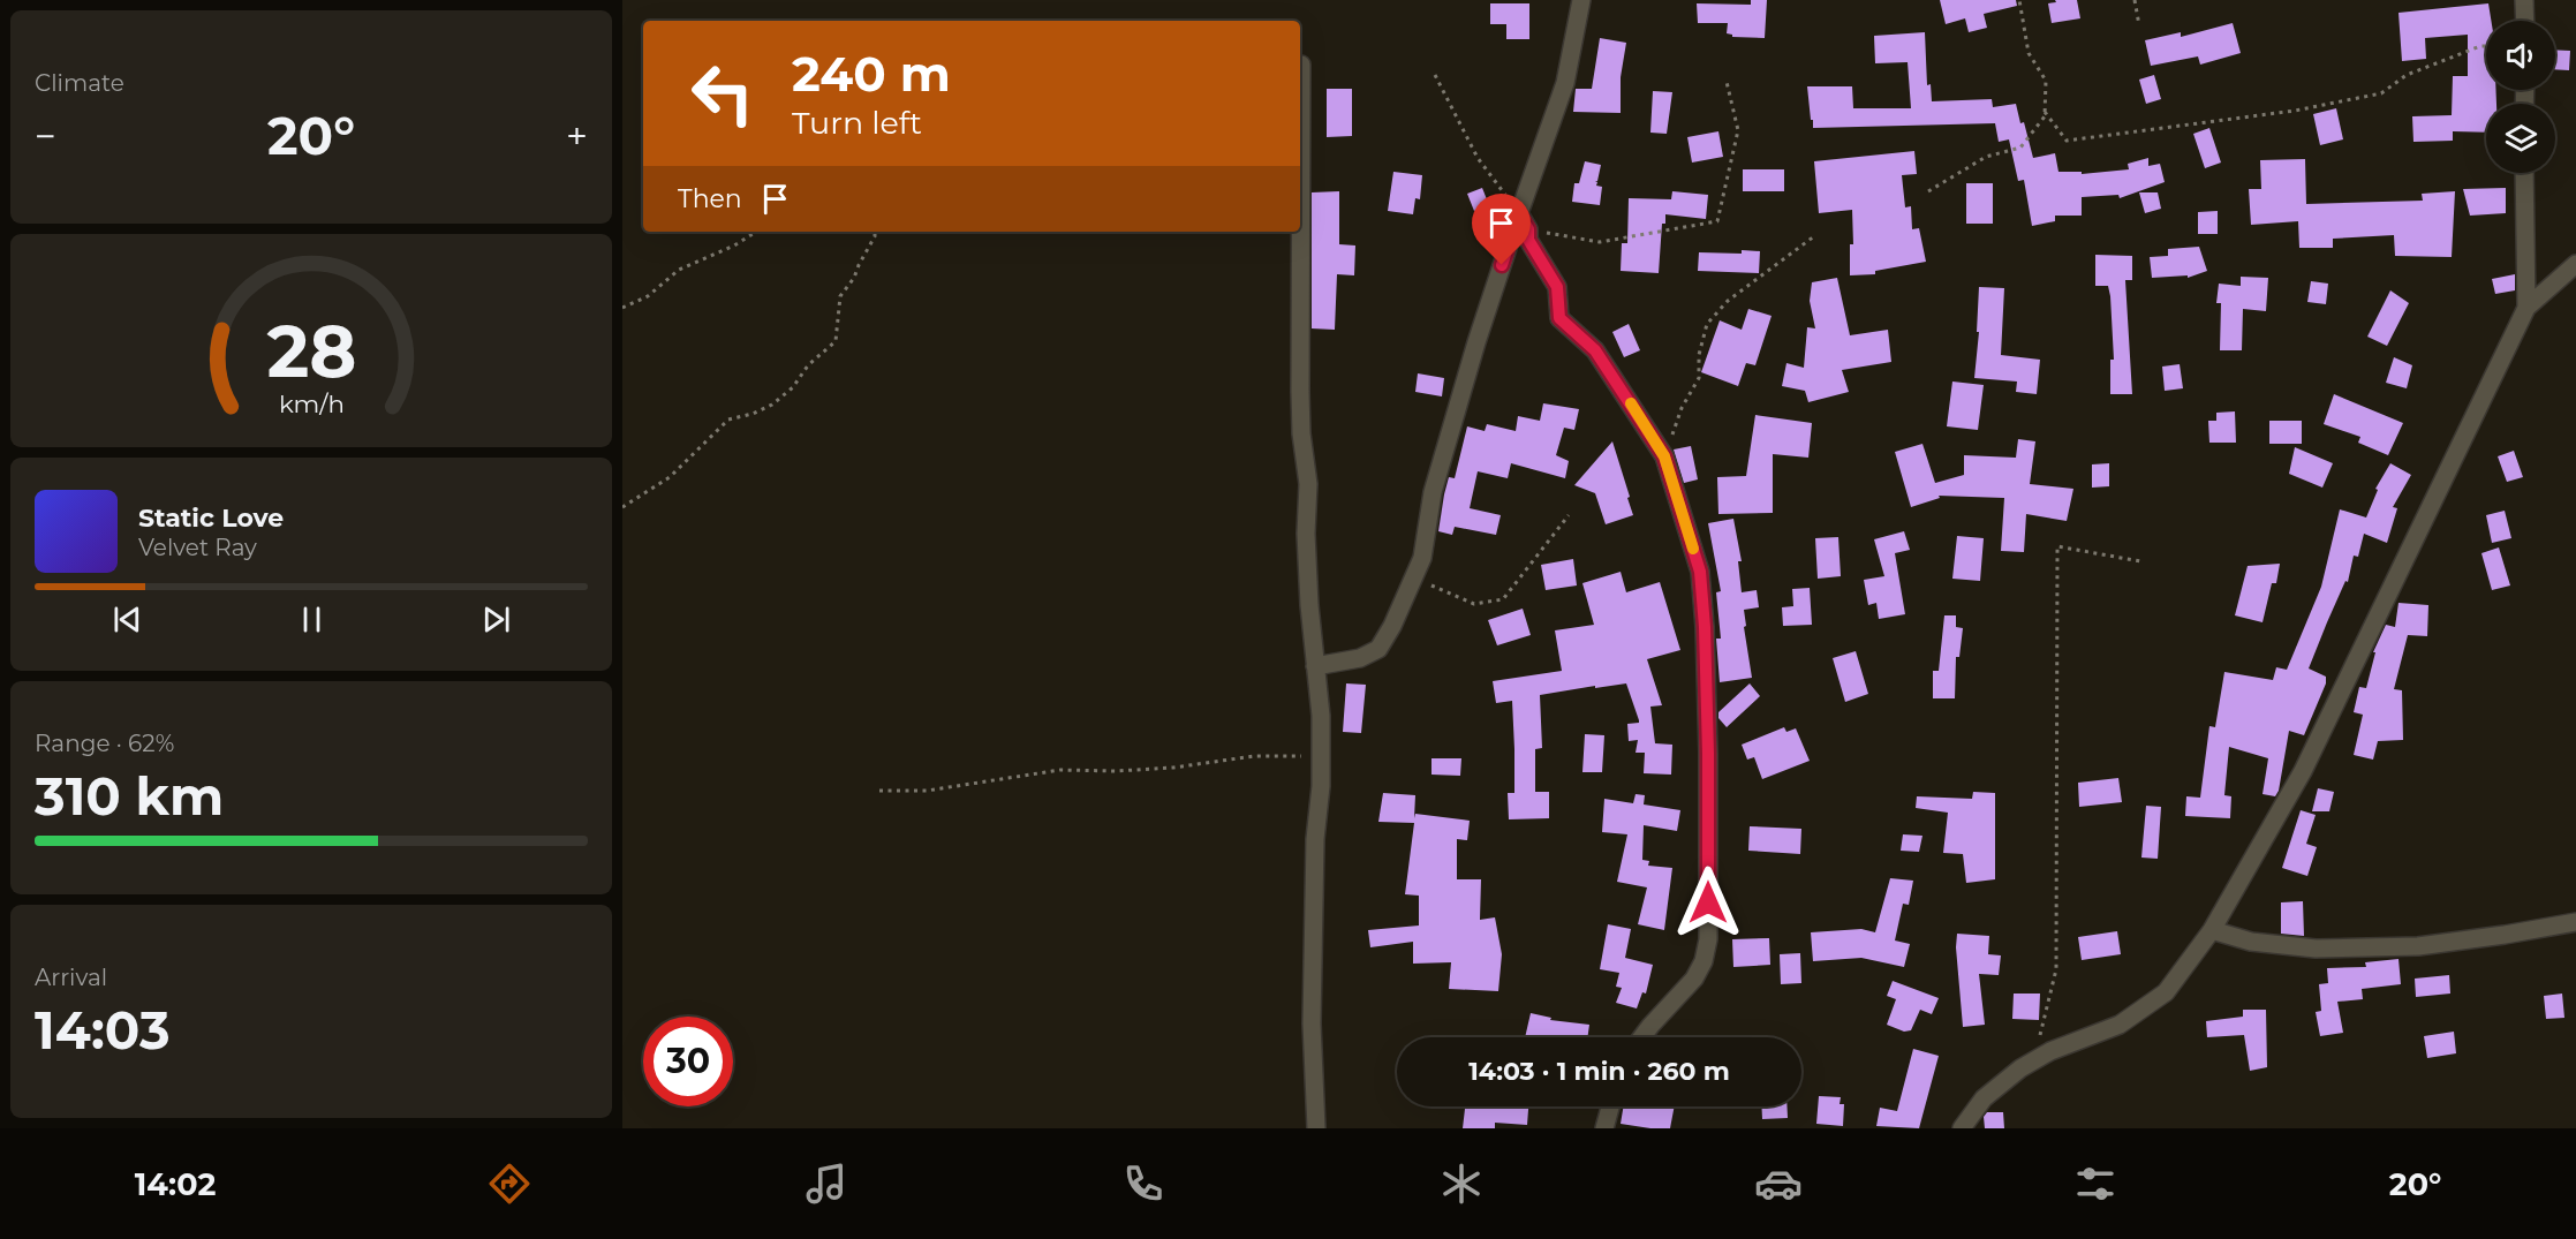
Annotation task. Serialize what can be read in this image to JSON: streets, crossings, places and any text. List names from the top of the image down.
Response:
{
  "page": {
    "tile": [
      "Climate",
      ["Range · 62%", "310 km"],
      ["Arrival", "14:03"]
    ],
    "turn": ["240 m", "Turn left"],
    "heat": ["−", "20°", "+"],
    "then": "Then",
    "song": ["Static Love", "Velvet Ray"],
    "limit": "30",
    "trip": "14:03 · 1 min · 260 m",
    "tabs": ["14:02", "20°"],
    "gauge": ["28", "km/h"]
  }
}
